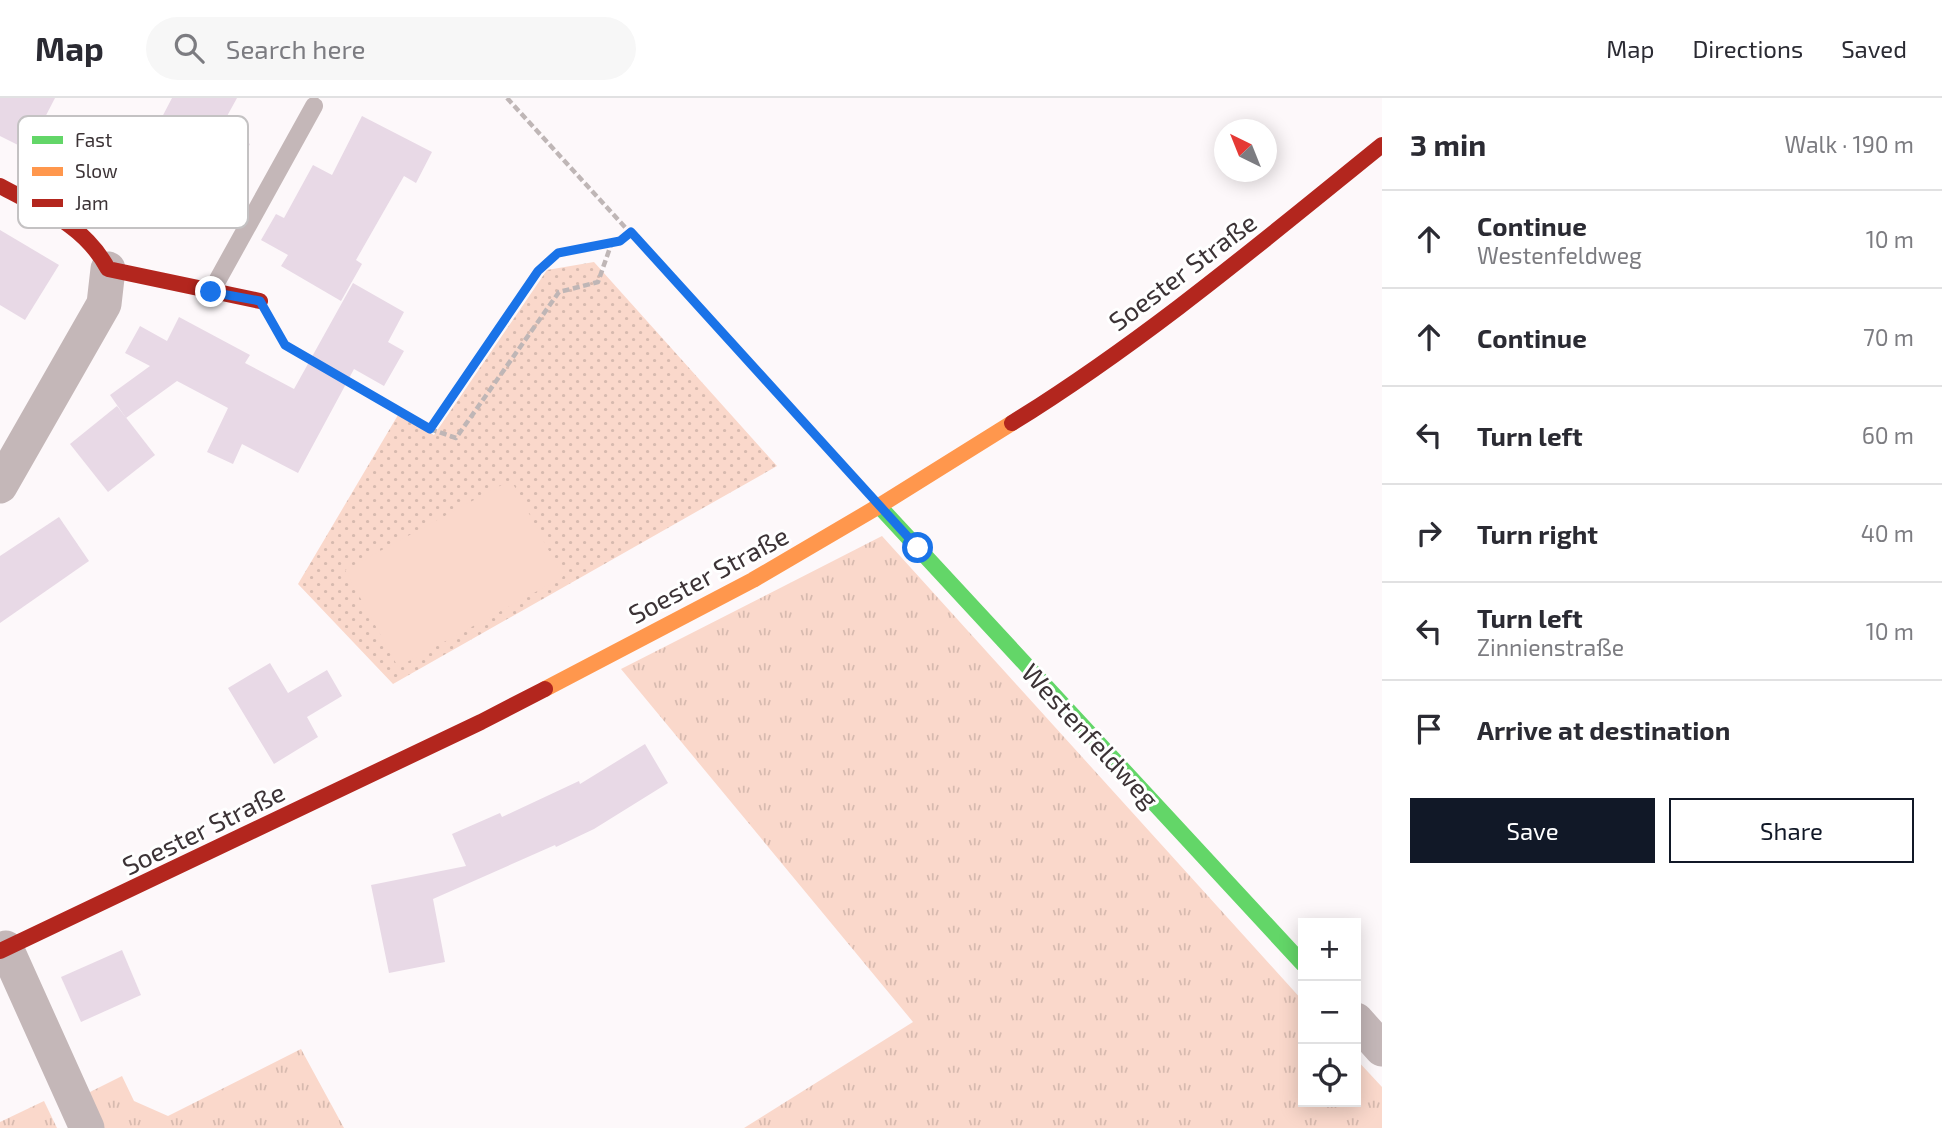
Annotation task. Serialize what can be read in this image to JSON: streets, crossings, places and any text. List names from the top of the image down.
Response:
{
  "streets": {
    "main road": ["Soester Straße", "Westenfeldweg"]
  },
  "crossings": [
    ["Soester Straße", "Westenfeldweg"]
  ],
  "legend": ["Fast", "Slow", "Jam"],
  "north": "top left",
  "page": {
    "header": "Map",
    "search": "Search here",
    "nav": ["Map", "Directions", "Saved"],
    "heading": ["3 min", "Walk · 190 m"],
    "list": [
      ["Continue", "Westenfeldweg", "10 m"],
      ["Continue", "70 m"],
      ["Turn left", "60 m"],
      ["Turn right", "40 m"],
      ["Turn left", "Zinnienstraße", "10 m"],
      "Arrive at destination"
    ],
    "buttons": ["Save", "Share"],
    "map_buttons": ["+", "−"]
  }
}
